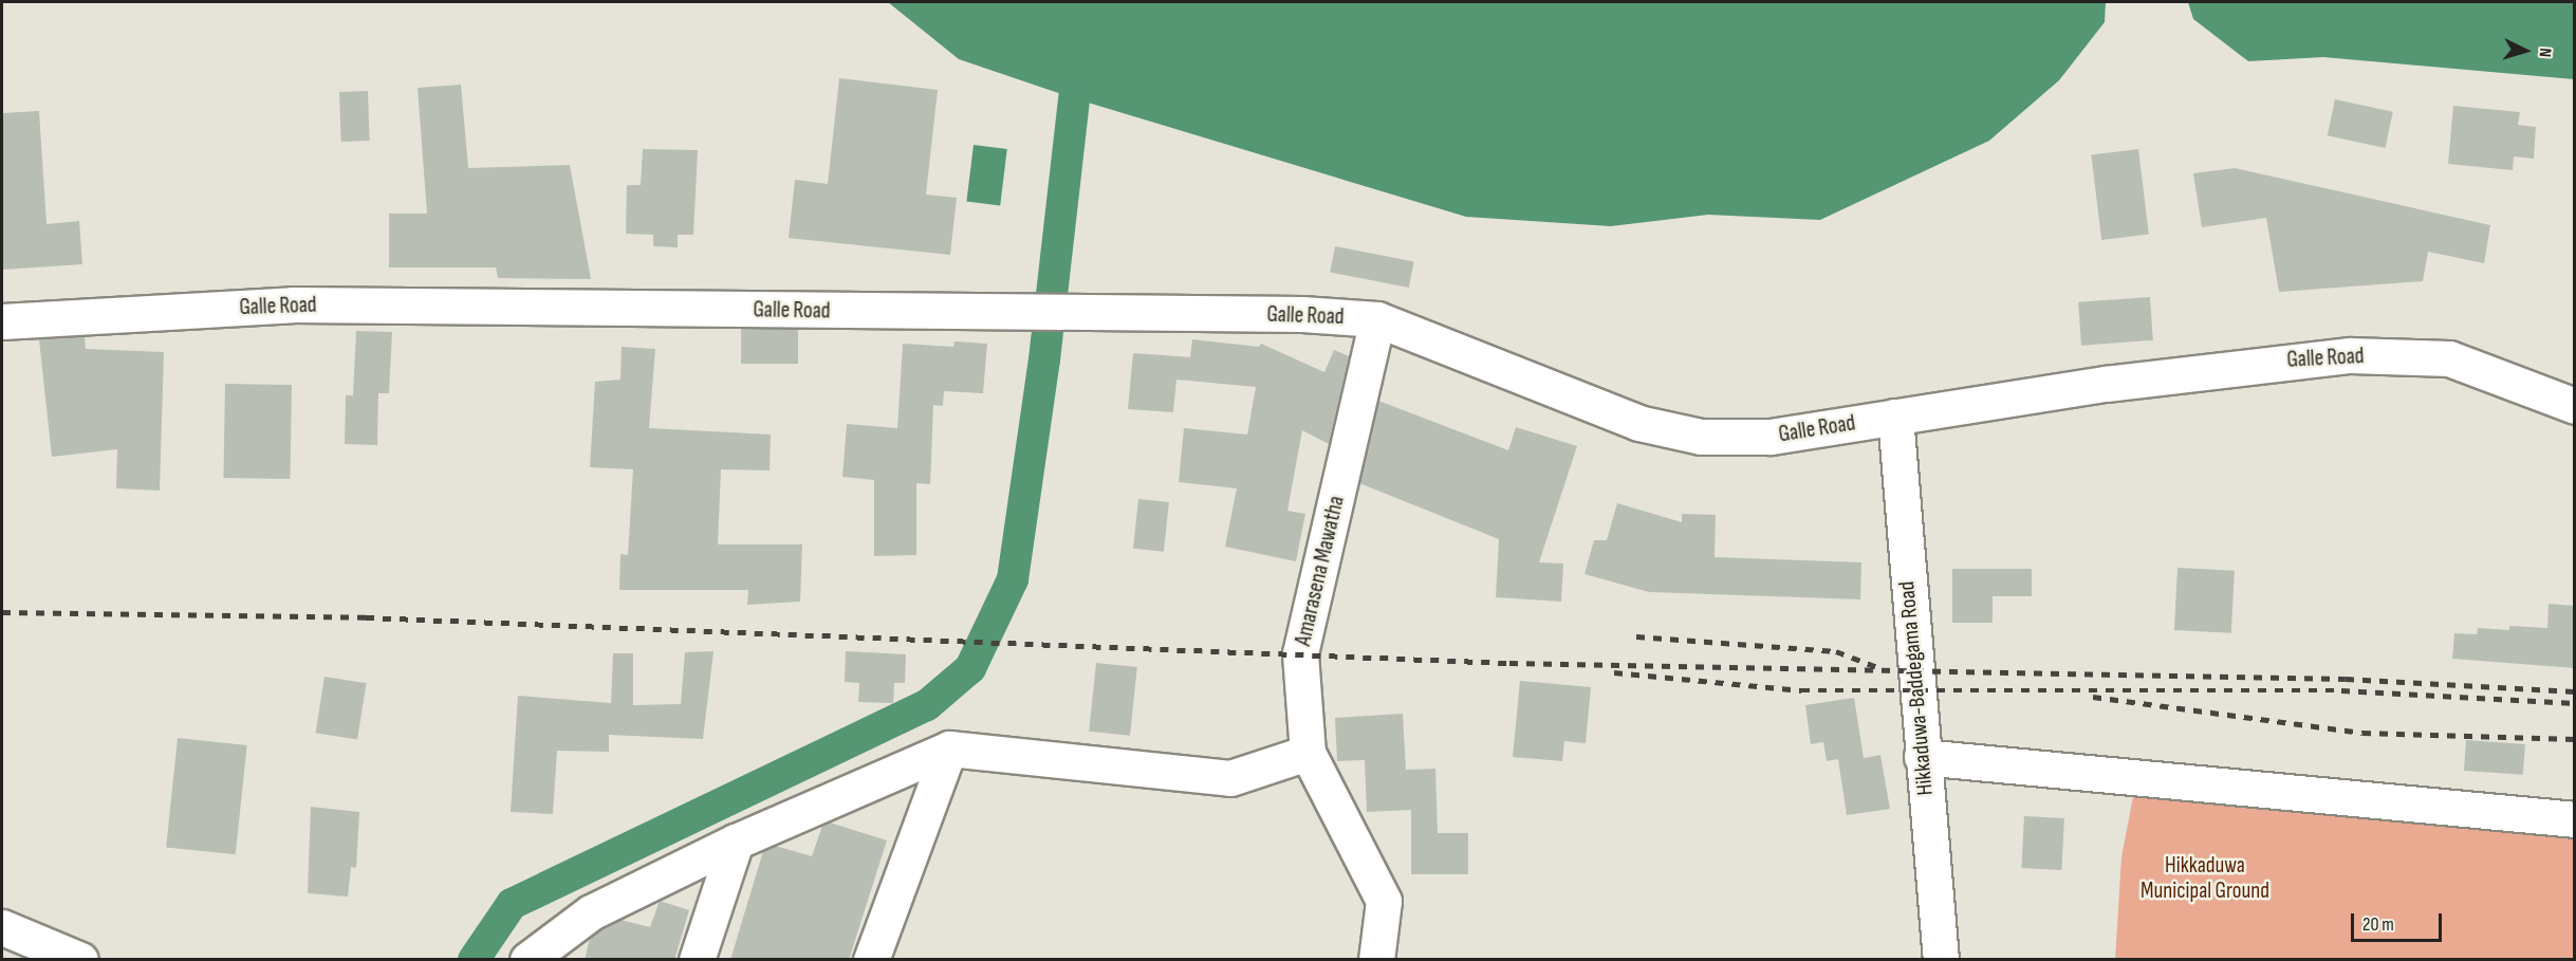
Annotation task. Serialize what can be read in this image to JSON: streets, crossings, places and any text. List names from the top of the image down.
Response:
{
  "streets": {
    "main road": ["Galle Road", "Amarasena Mawatha", "Hikkaduwa-Baddegama Road"]
  },
  "crossings": [
    ["Galle Road", "Amarasena Mawatha"],
    ["Galle Road", "Hikkaduwa-Baddegama Road"]
  ],
  "parks": ["Hikkaduwa Municipal Ground"],
  "scale_bar": "20 m",
  "north": "right"
}
